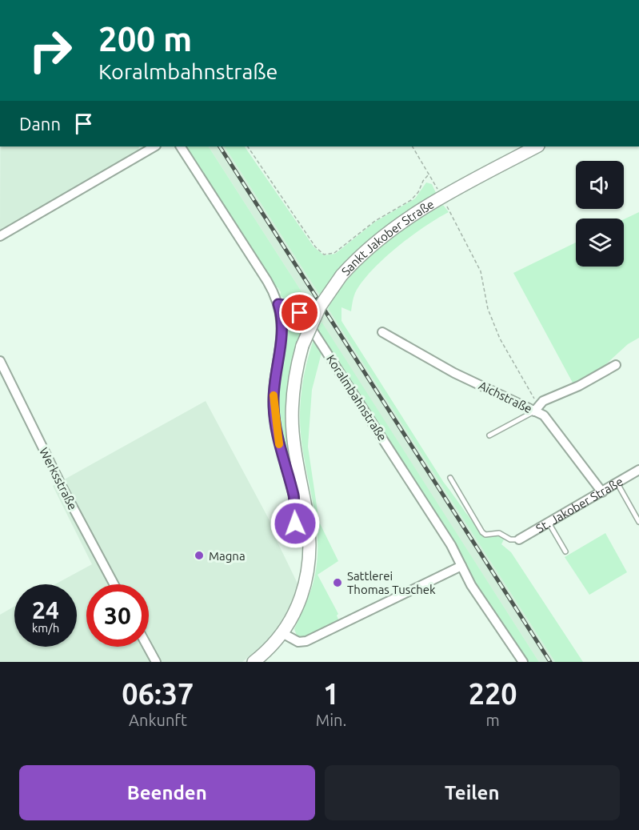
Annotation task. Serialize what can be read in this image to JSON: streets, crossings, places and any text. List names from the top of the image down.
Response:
{
  "streets": {
    "main road": ["Sankt Jakober Straße"],
    "street": [
      "Aichstraße",
      "Koralmbahnstraße",
      "Werksstraße",
      "St. Jakober Straße"
    ]
  },
  "crossings": [
    ["Sankt Jakober Straße", "Aichstraße"],
    ["Aichstraße", "St. Jakober Straße"]
  ],
  "places": ["Magna", "Sattlerei Thomas Tuschek"],
  "page": {
    "turn": ["200 m", "Koralmbahnstraße"],
    "then": "Dann",
    "speed": "24 km/h",
    "limit": "30",
    "eta": [
      "06:37",
      "Ankunft",
      "1",
      "Min.",
      "220",
      "m"
    ],
    "buttons": ["Beenden", "Teilen"]
  }
}
